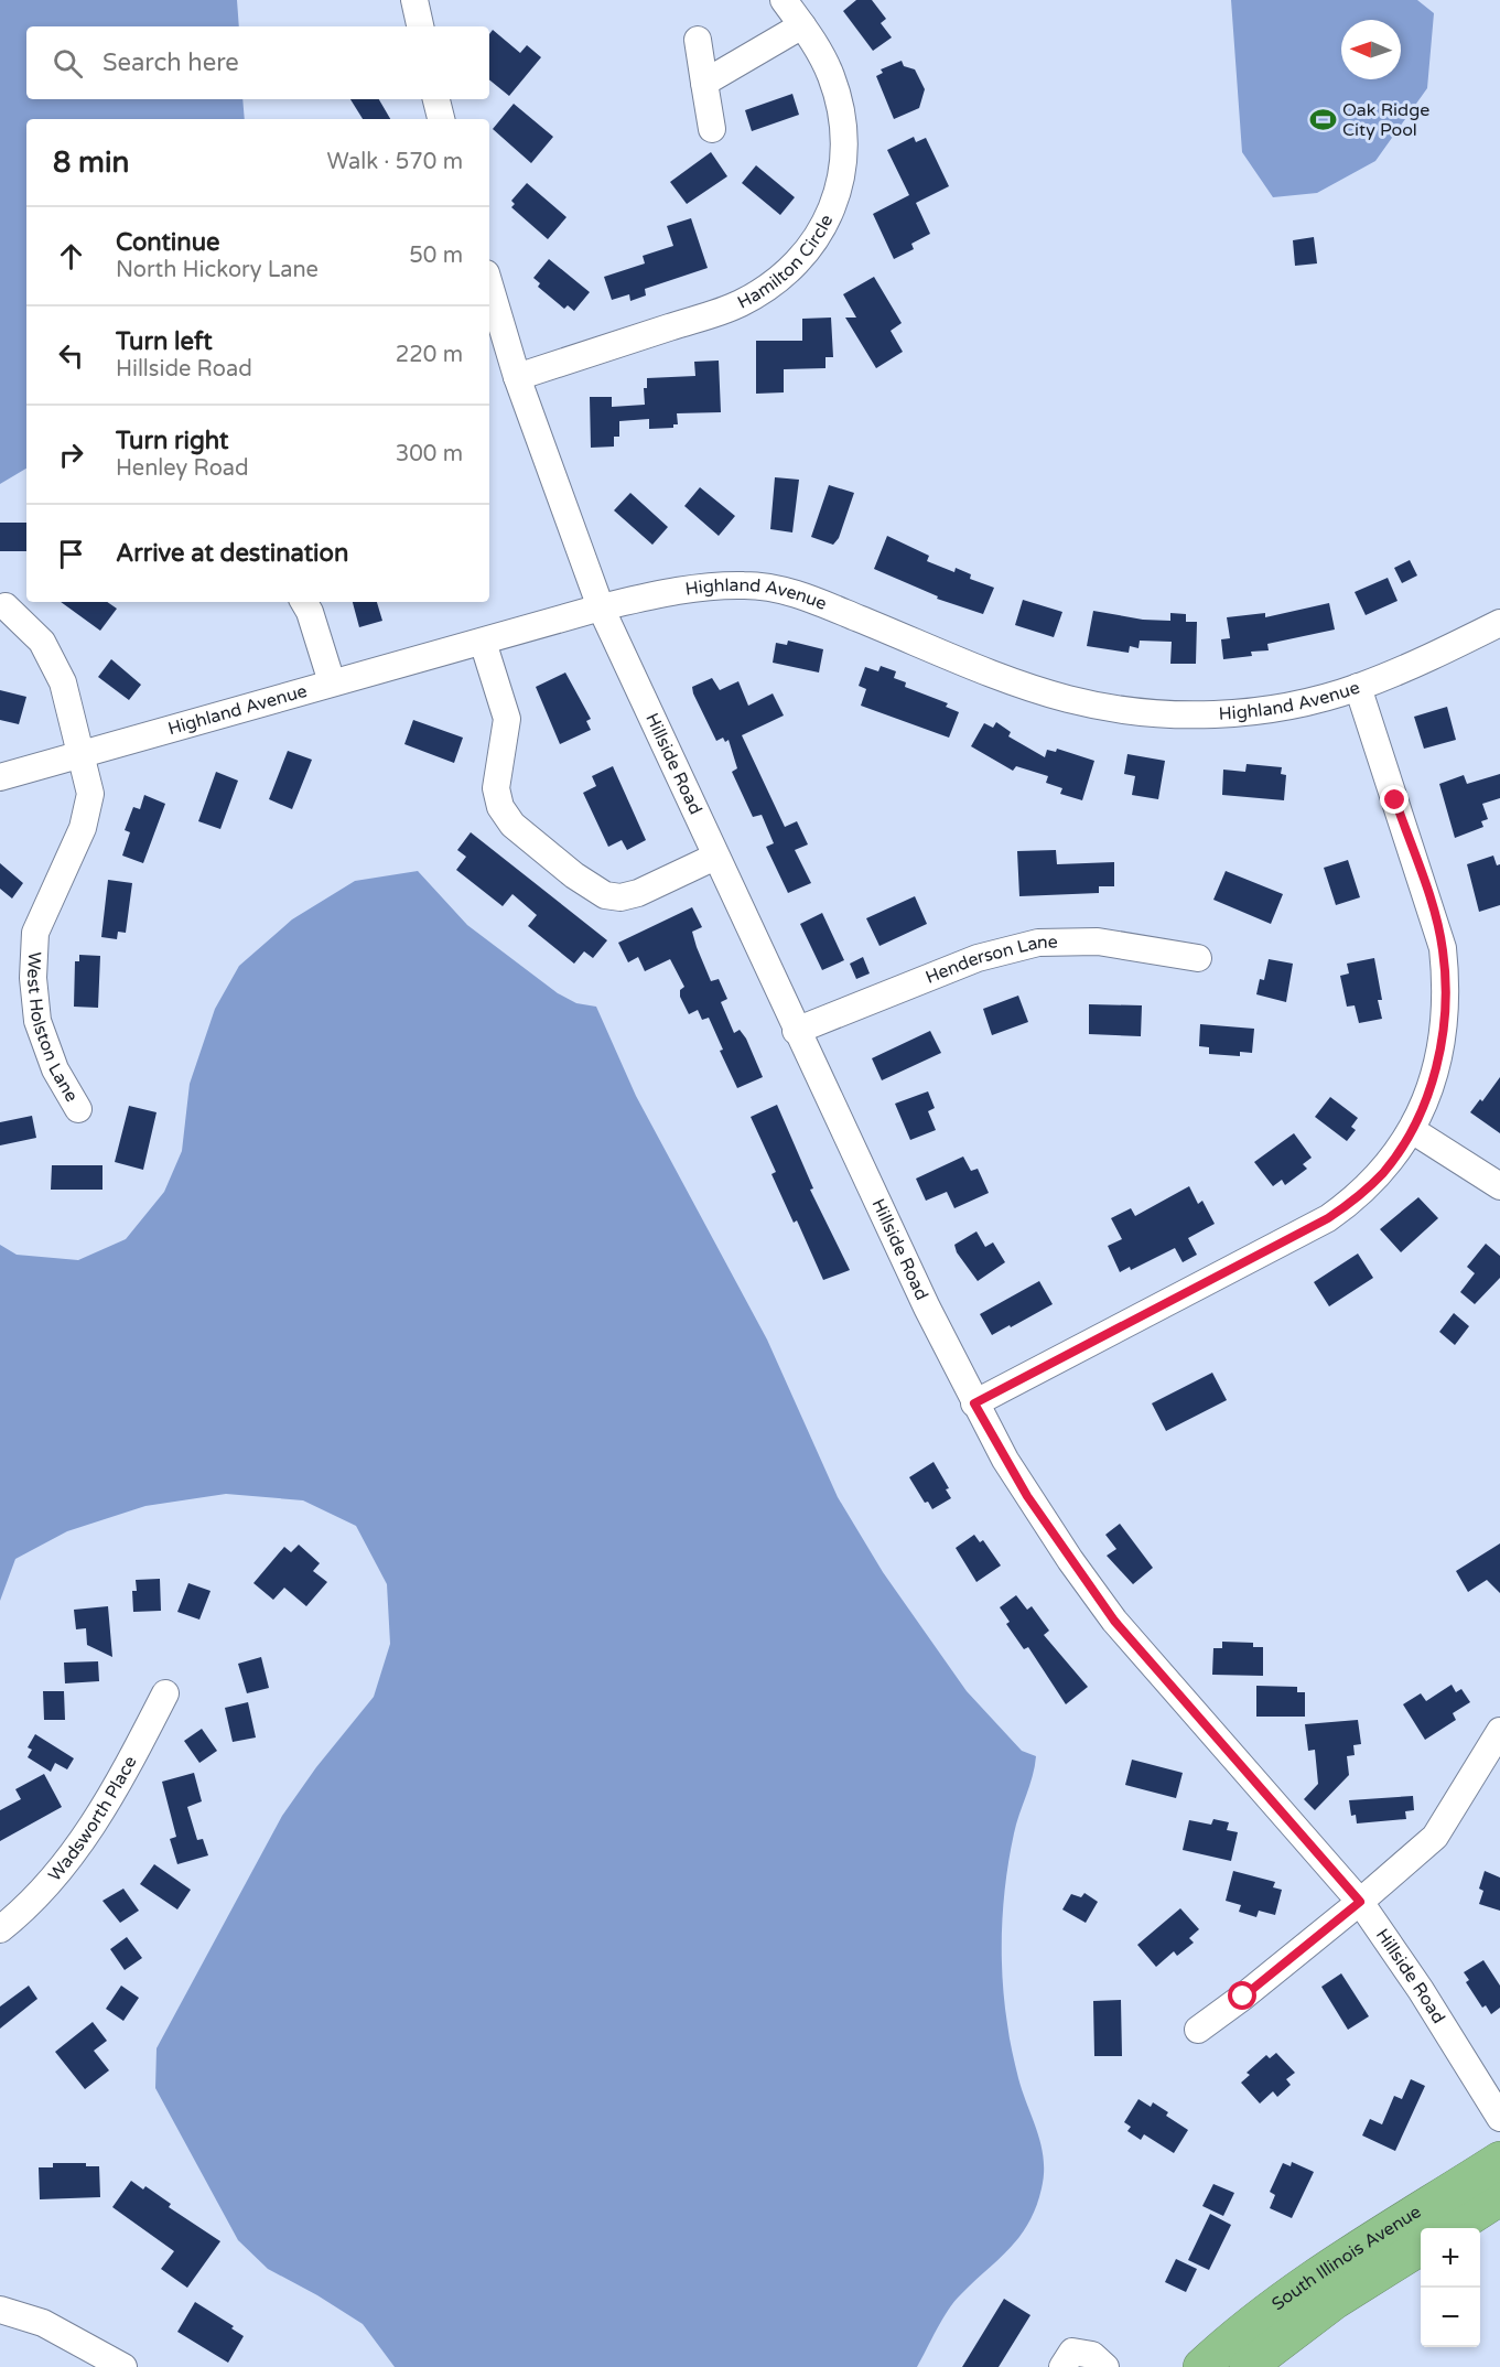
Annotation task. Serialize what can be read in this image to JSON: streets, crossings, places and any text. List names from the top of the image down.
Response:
{
  "streets": {
    "highway": ["South Illinois Avenue"],
    "street": [
      "Hamilton Circle",
      "Highland Avenue",
      "Hillside Road",
      "Henderson Lane",
      "West Holston Lane",
      "Wadsworth Place"
    ]
  },
  "crossings": [
    ["Hamilton Circle", "Hillside Road"],
    ["Highland Avenue", "Hillside Road"],
    ["Highland Avenue", "West Holston Lane"],
    ["Hillside Road", "Henderson Lane"]
  ],
  "places": {
    "sports": ["Oak Ridge City Pool"]
  },
  "north": "left",
  "page": {
    "search": "Search here",
    "heading": ["8 min", "Walk · 570 m"],
    "list": [
      ["Continue", "North Hickory Lane", "50 m"],
      ["Turn left", "Hillside Road", "220 m"],
      ["Turn right", "Henley Road", "300 m"],
      "Arrive at destination"
    ],
    "map_buttons": ["+", "−"]
  }
}
